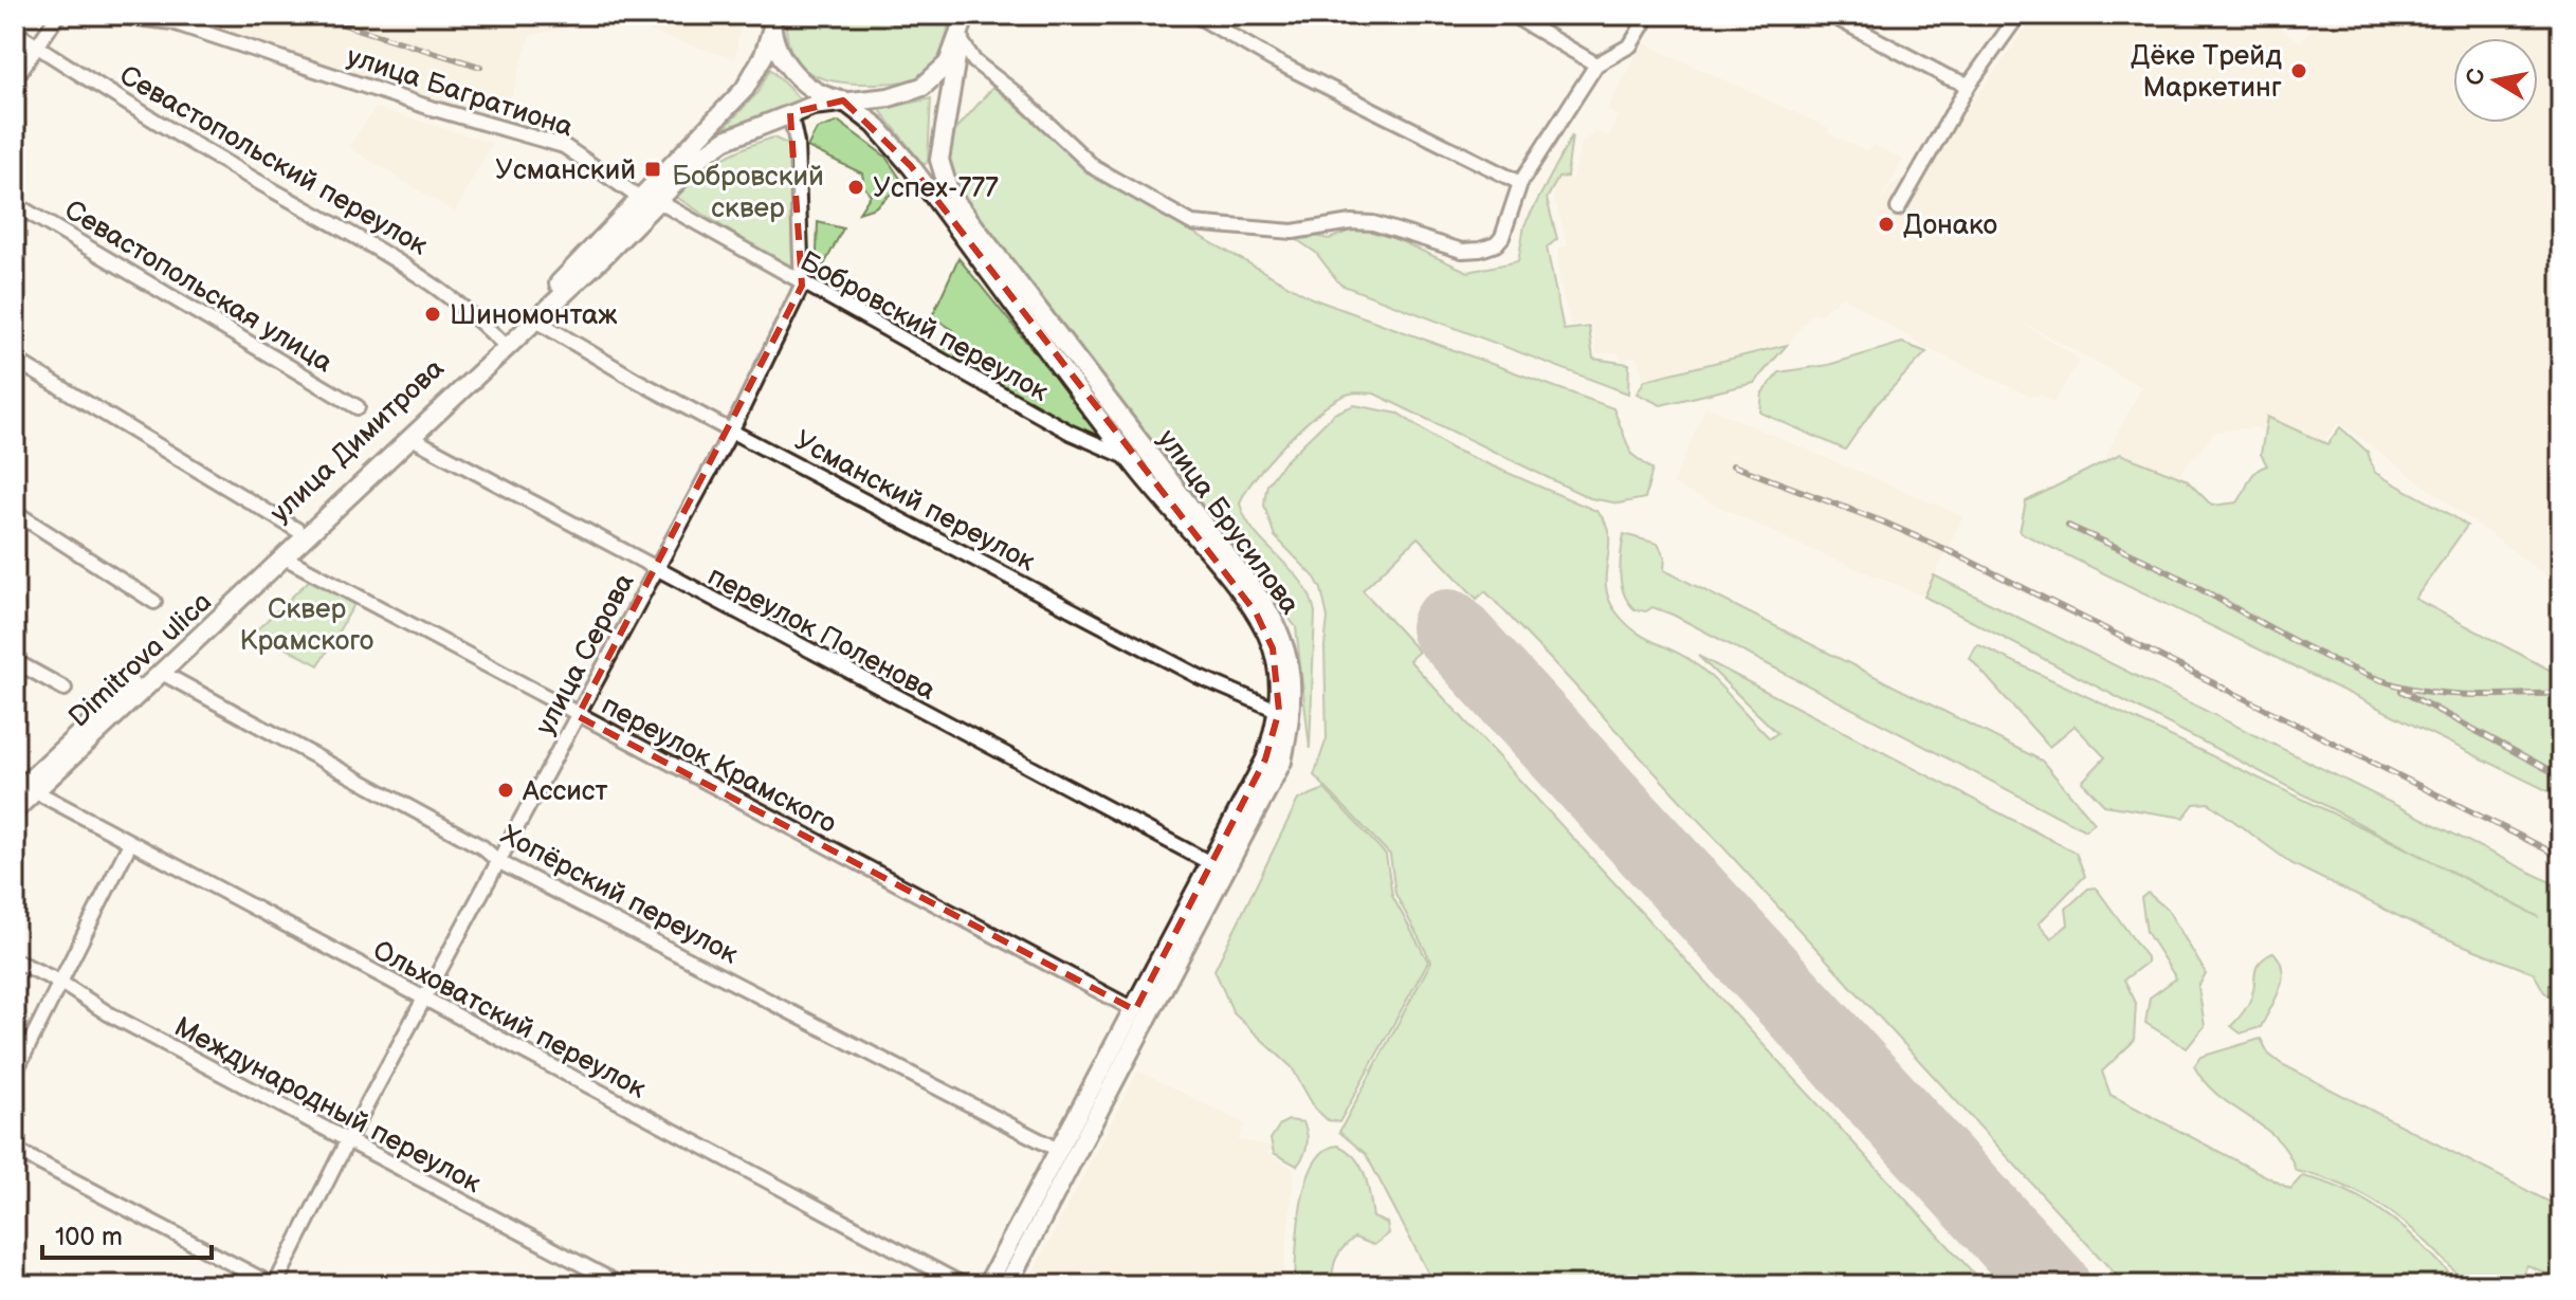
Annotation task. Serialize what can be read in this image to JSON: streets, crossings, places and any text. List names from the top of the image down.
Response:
{
  "streets": {
    "main road": ["улица Димитрова", "улица Брусилова", "Dimitrova ulica"],
    "street": [
      "улица Багратиона",
      "Севастопольский переулок",
      "Севастопольская улица",
      "Бобровский переулок",
      "Усманский переулок",
      "переулок Поленова",
      "улица Серова",
      "переулок Крамского",
      "Хопёрский переулок",
      "Ольховатский переулок",
      "Международный переулок"
    ]
  },
  "crossings": [
    ["улица Багратиона", "Бобровский переулок"],
    ["улица Багратиона", "улица Димитрова"],
    ["улица Багратиона", "Dimitrova ulica"],
    ["Севастопольский переулок", "улица Димитрова"],
    ["Бобровский переулок", "улица Димитрова"],
    ["Бобровский переулок", "улица Брусилова"],
    ["Бобровский переулок", "улица Серова"],
    ["Бобровский переулок", "Dimitrova ulica"],
    ["улица Димитрова", "улица Брусилова"],
    ["улица Димитрова", "улица Серова"],
    ["улица Димитрова", "Dimitrova ulica"],
    ["Усманский переулок", "улица Брусилова"],
    ["Усманский переулок", "улица Серова"],
    ["Усманский переулок", "Dimitrova ulica"],
    ["улица Брусилова", "переулок Поленова"],
    ["улица Брусилова", "переулок Крамского"],
    ["улица Брусилова", "Хопёрский переулок"],
    ["переулок Поленова", "улица Серова"],
    ["переулок Поленова", "Dimitrova ulica"],
    ["улица Серова", "переулок Крамского"],
    ["улица Серова", "Хопёрский переулок"],
    ["улица Серова", "Ольховатский переулок"],
    ["улица Серова", "Международный переулок"],
    ["Dimitrova ulica", "переулок Крамского"],
    ["Dimitrova ulica", "Хопёрский переулок"],
    ["Dimitrova ulica", "Ольховатский переулок"]
  ],
  "parks": ["Бобровский сквер", "Сквер Крамского"],
  "places": {
    "other": [
      "Дёке Трейд Маркетинг",
      "Успех-777",
      "Донако",
      "Шиномонтаж",
      "Ассист"
    ],
    "transit": ["Усманский"]
  },
  "scale_bar": "100 m",
  "north": "left"
}
